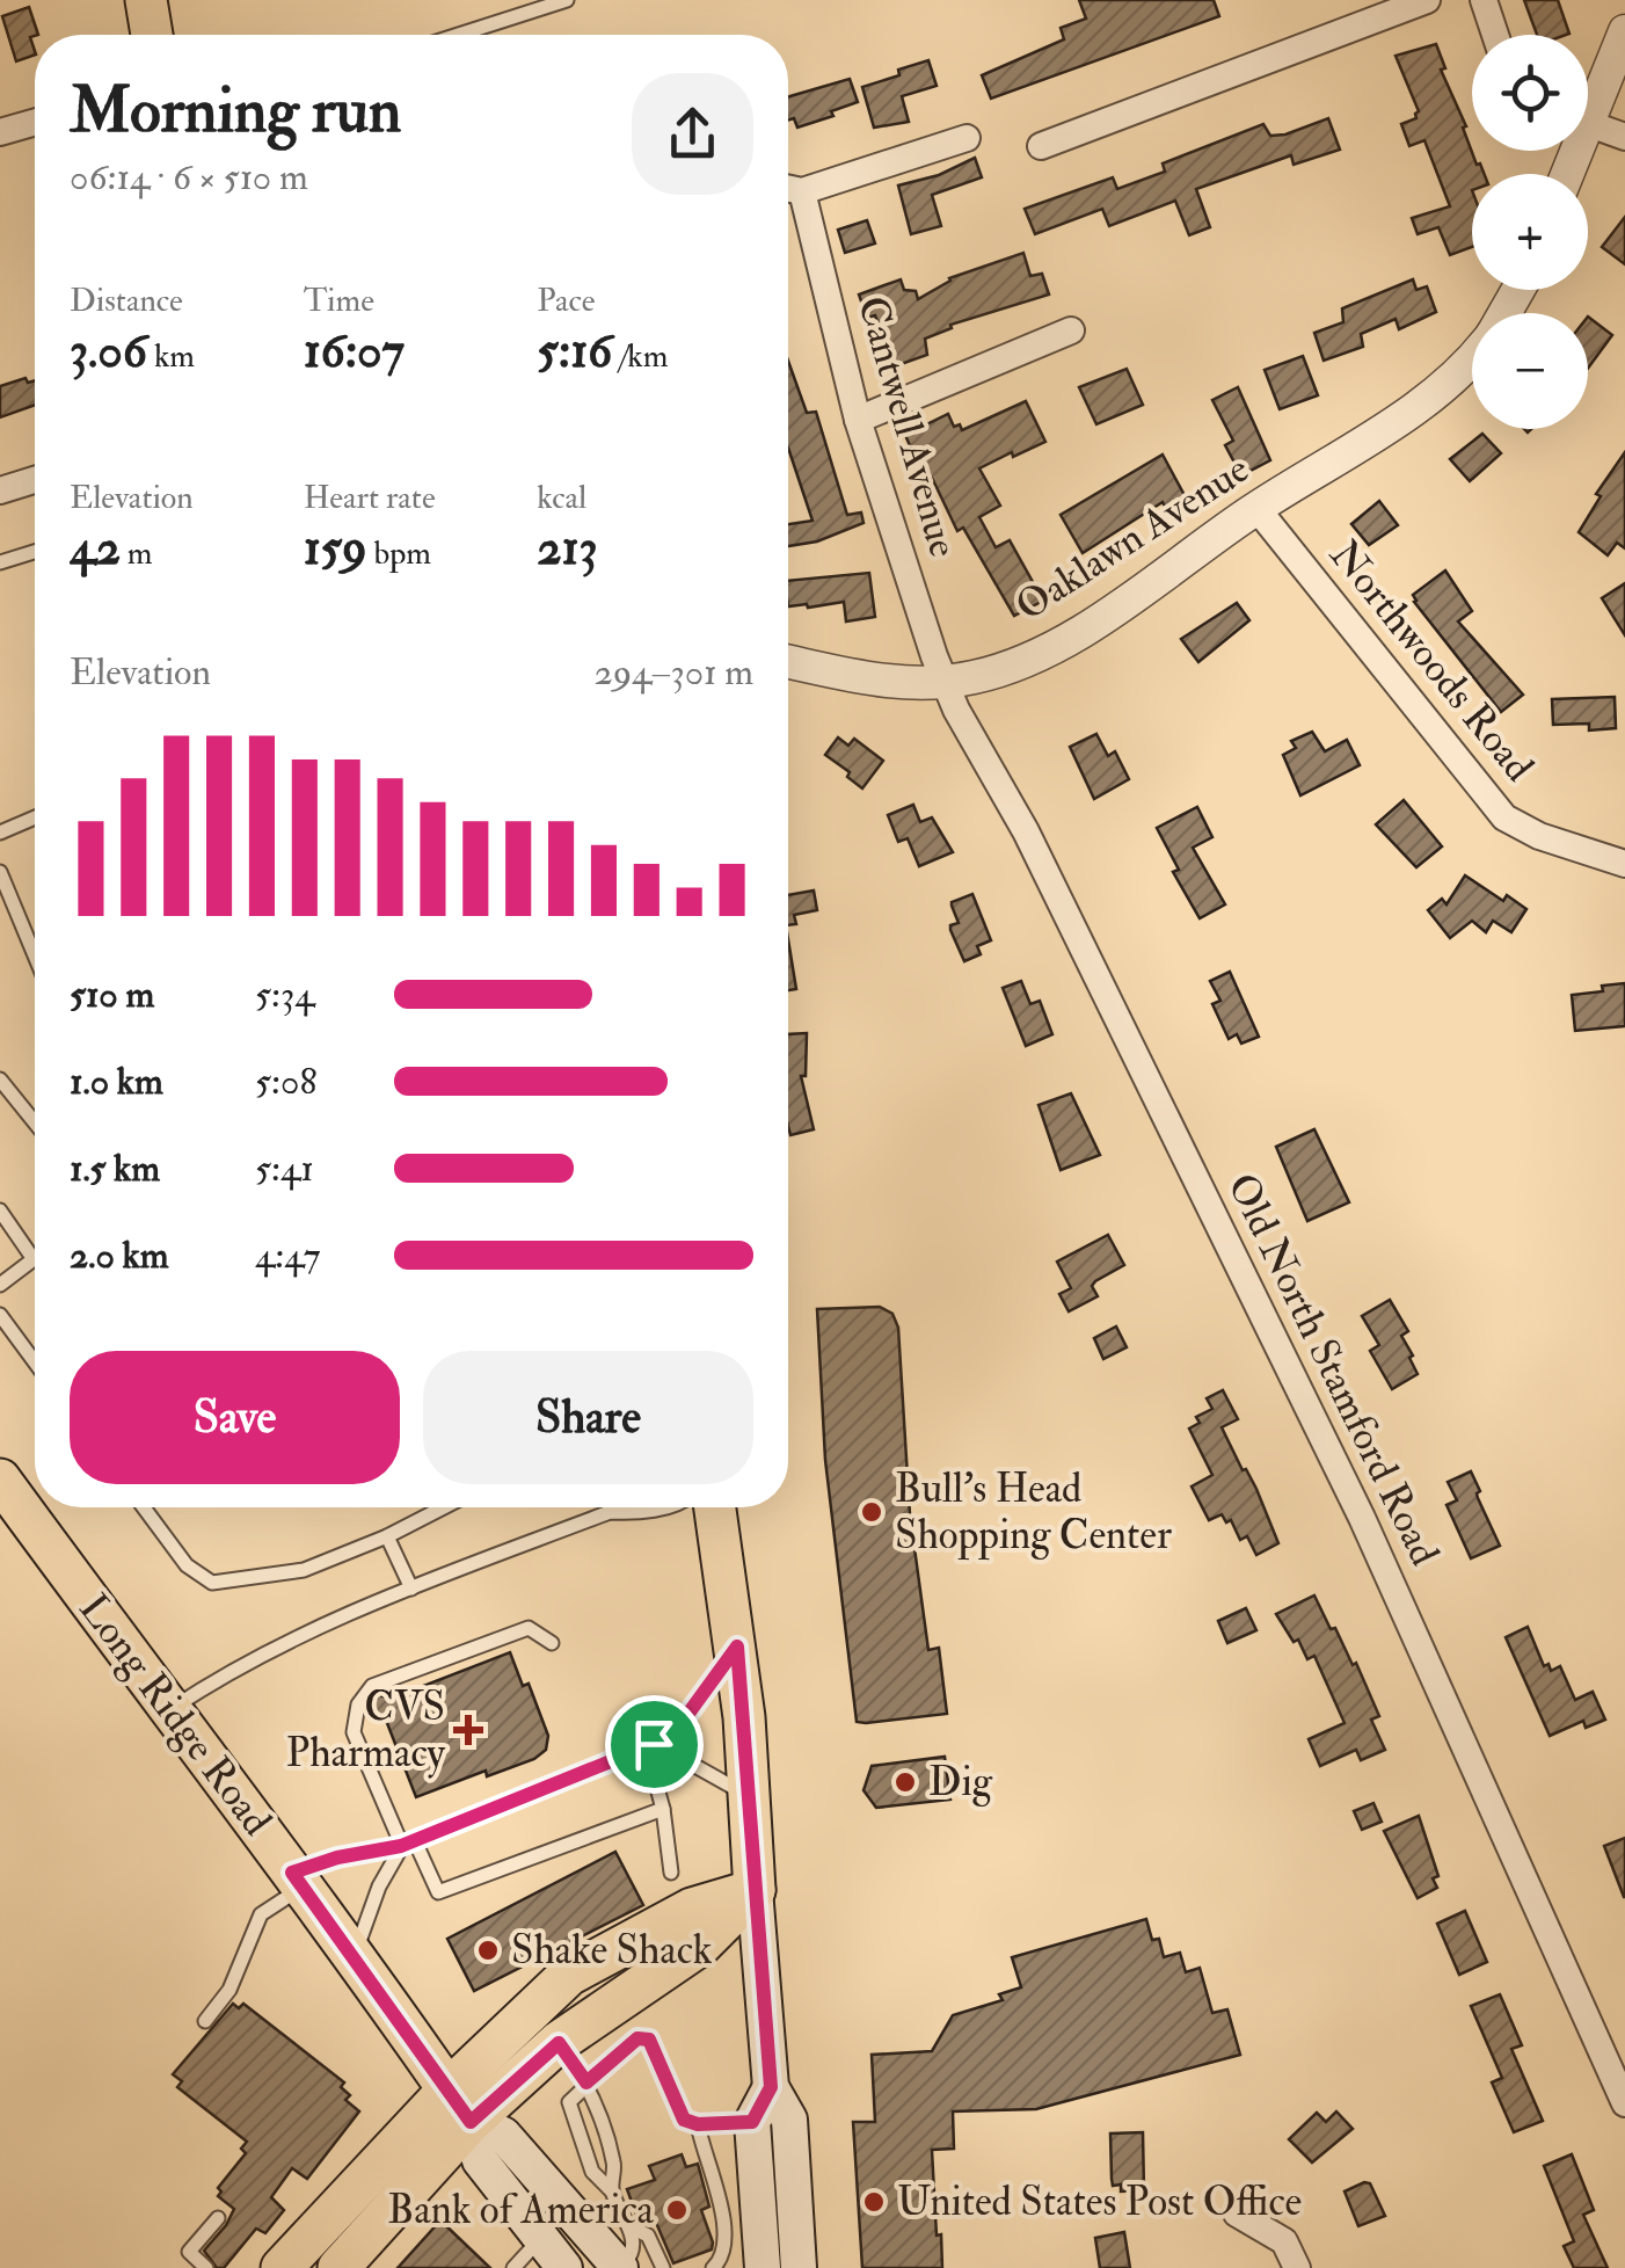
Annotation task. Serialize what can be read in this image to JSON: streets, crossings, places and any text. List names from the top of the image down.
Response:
{
  "streets": {
    "main road": ["Long Ridge Road"],
    "street": [
      "Cantwell Avenue",
      "Oaklawn Avenue",
      "Northwoods Road",
      "Old North Stamford Road"
    ]
  },
  "crossings": [
    ["Cantwell Avenue", "Oaklawn Avenue"],
    ["Cantwell Avenue", "Old North Stamford Road"],
    ["Oaklawn Avenue", "Northwoods Road"],
    ["Oaklawn Avenue", "Old North Stamford Road"]
  ],
  "places": {
    "other": [
      "Bull's Head Shopping Center",
      "Dig",
      "Shake Shack",
      "United States Post Office",
      "Bank of America"
    ],
    "health": ["CVS Pharmacy"]
  },
  "page": {
    "map_buttons": ["+", "−"],
    "heading": ["Morning run", "06:14 · 6 × 510 m"],
    "stats": [
      ["Distance", "3.06 km"],
      ["Time", "16:07"],
      ["Pace", "5:16 /km"],
      ["Elevation", "42 m"],
      ["Heart rate", "159 bpm"],
      ["kcal", "213"]
    ],
    "chart": ["Elevation", "294–301 m"],
    "list": [
      {
        "name": "510 m",
        "note": "5:34"
      },
      {
        "name": "1.0 km",
        "note": "5:08"
      },
      {
        "name": "1.5 km",
        "note": "5:41"
      },
      {
        "name": "2.0 km",
        "note": "4:47"
      }
    ],
    "buttons": ["Save", "Share"]
  }
}
